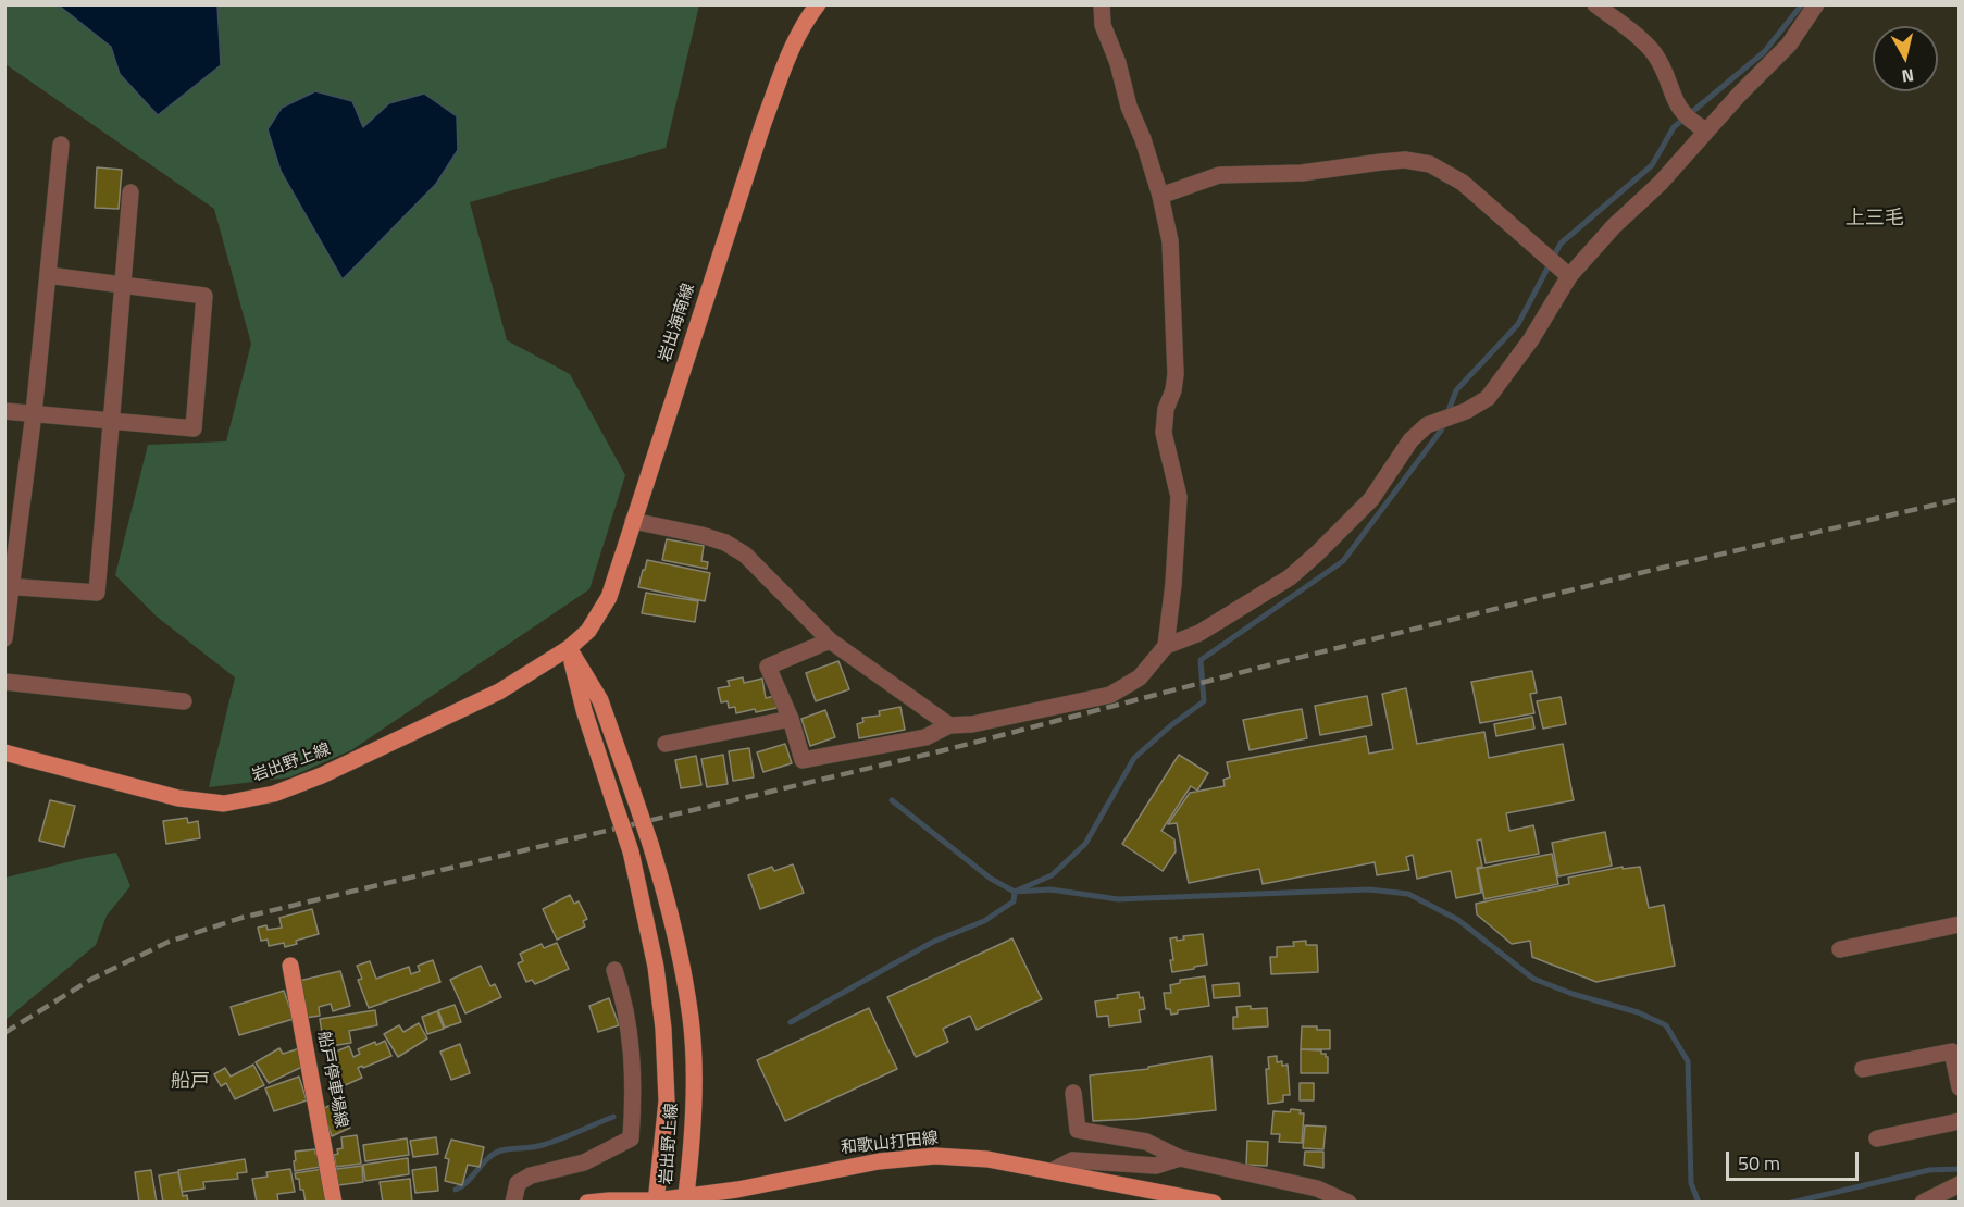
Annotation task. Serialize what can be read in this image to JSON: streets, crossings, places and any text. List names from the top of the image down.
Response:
{
  "streets": {
    "main road": [
      "岩出海南線",
      "岩出野上線",
      "船戸停車場線",
      "和歌山打田線"
    ]
  },
  "crossings": [
    ["岩出海南線", "岩出野上線"],
    ["岩出野上線", "和歌山打田線"]
  ],
  "districts": ["上三毛", "船戸"],
  "scale_bar": "50 m",
  "north": "bottom"
}
